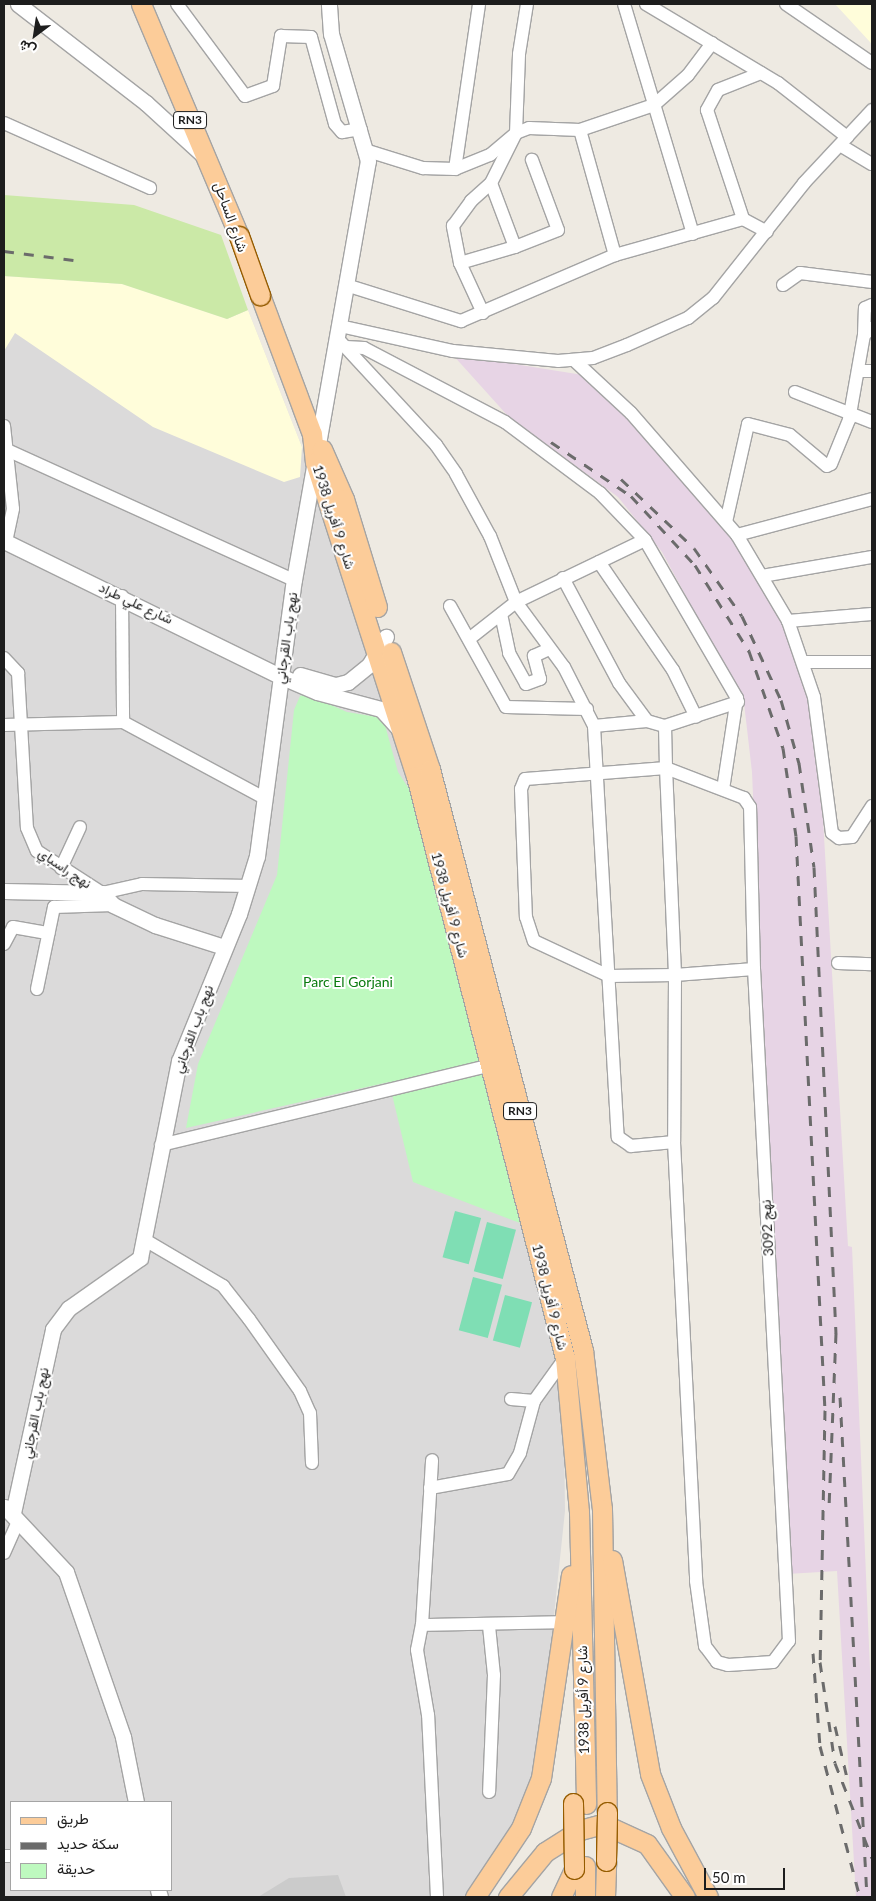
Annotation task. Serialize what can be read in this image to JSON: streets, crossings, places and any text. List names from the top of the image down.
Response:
{
  "streets": {
    "main road": ["RN3", "شارع الساحل", "شارع 9 أفريل 1938"],
    "street": [
      "شارع علي طراد",
      "نهج باب القرجاني",
      "نهج راسباي",
      "نهج 3092"
    ]
  },
  "crossings": [
    ["شارع الساحل", "شارع 9 أفريل 1938"],
    ["شارع 9 أفريل 1938", "شارع علي طراد"],
    ["شارع 9 أفريل 1938", "نهج باب القرجاني"],
    ["شارع علي طراد", "نهج باب القرجاني"],
    ["نهج باب القرجاني", "نهج راسباي"]
  ],
  "parks": ["Parc El Gorjani"],
  "legend": ["طريق", "سكة حديد", "حديقة"],
  "scale_bar": "50 m",
  "north": "bottom left"
}
